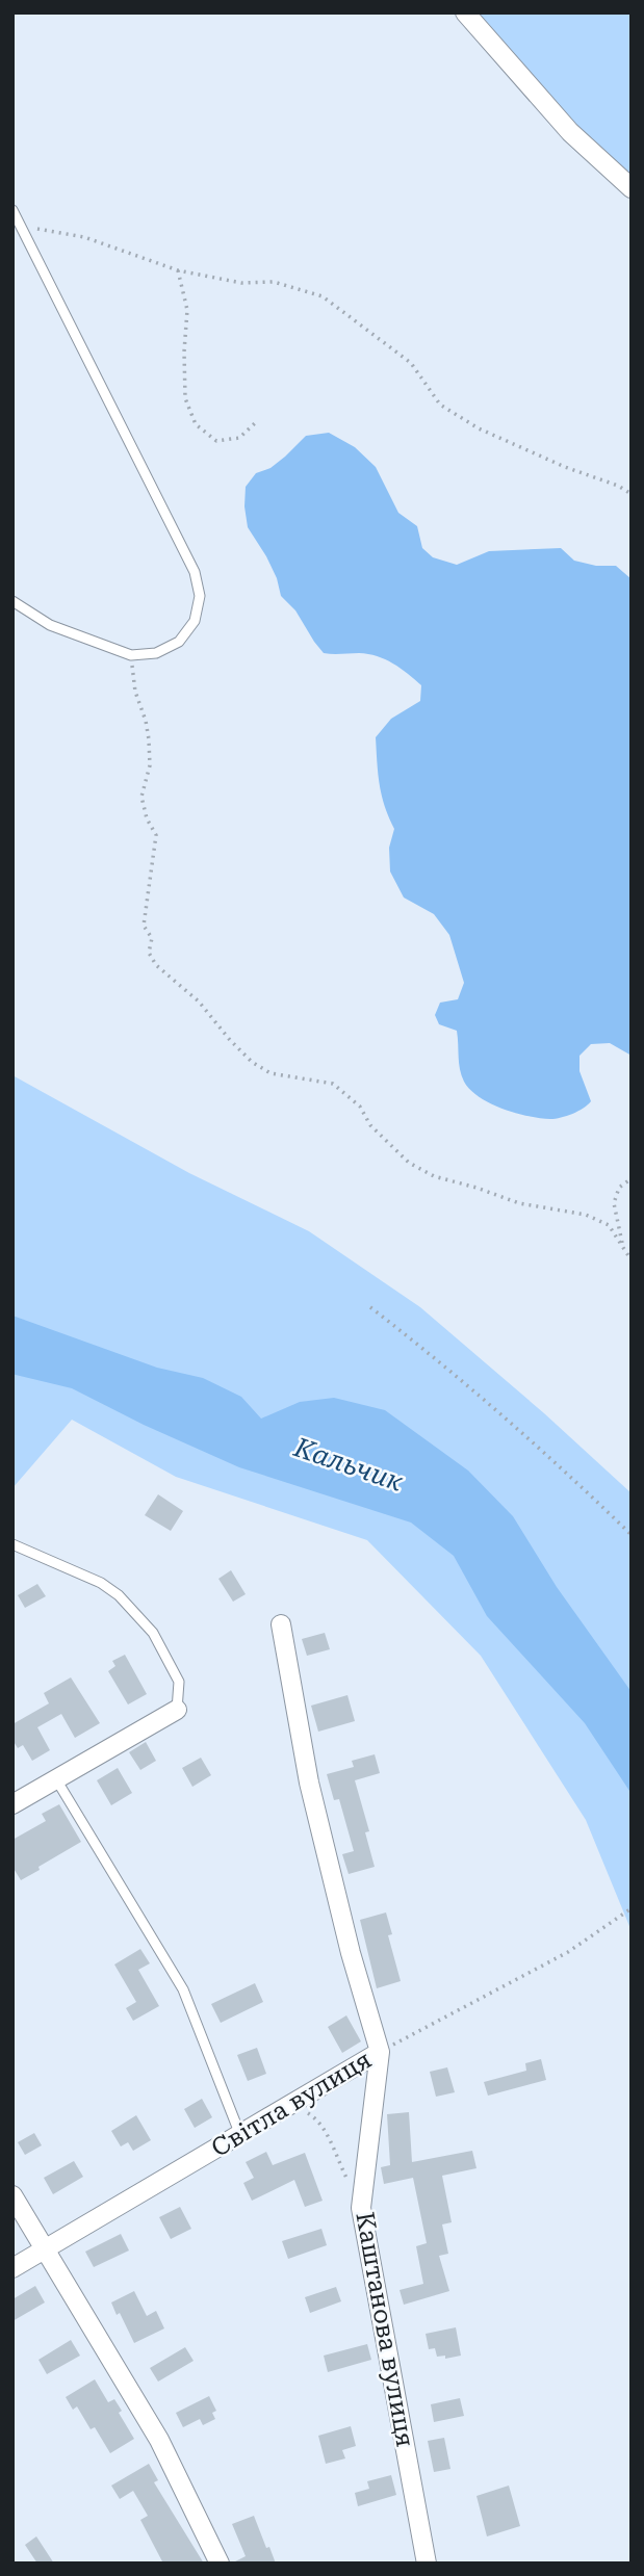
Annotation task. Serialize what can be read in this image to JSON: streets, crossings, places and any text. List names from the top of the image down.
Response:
{
  "streets": {
    "street": ["Світла вулиця", "Каштанова вулиця"]
  },
  "crossings": [
    ["Світла вулиця", "Каштанова вулиця"]
  ],
  "water": ["Кальчик"]
}
